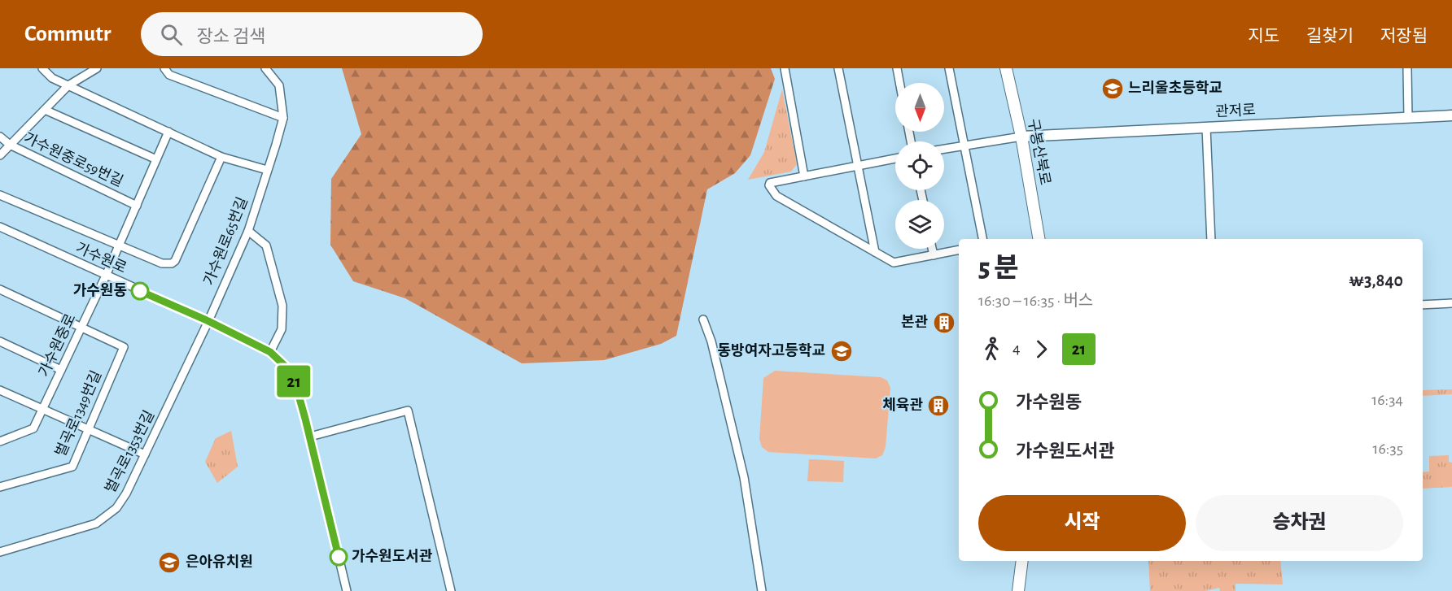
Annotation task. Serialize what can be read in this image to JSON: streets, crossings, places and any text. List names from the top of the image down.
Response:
{
  "streets": {
    "main road": ["구봉산북로"],
    "street": [
      "관저로",
      "가수원중로59번길",
      "가수원로65번길",
      "가수원로",
      "가수원중로",
      "벌곡로1349번길",
      "벌곡로1353번길"
    ]
  },
  "crossings": [
    ["관저로", "구봉산북로"],
    ["가수원중로59번길", "가수원중로"],
    ["가수원로65번길", "가수원로"],
    ["가수원로65번길", "벌곡로1353번길"],
    ["가수원로", "가수원중로"],
    ["가수원로", "벌곡로1353번길"],
    ["가수원중로", "벌곡로1349번길"]
  ],
  "places": {
    "school or university": ["느리울초등학교", "동방여자고등학교", "은아유치원"],
    "other": ["가수원동", "가수원도서관"],
    "building": ["본관", "체육관"]
  },
  "lines": ["bus line 21"],
  "north": "bottom",
  "page": {
    "header": "Commutr",
    "search": "장소 검색",
    "nav": ["지도", "길찾기", "저장됨"],
    "on_map": "21",
    "heading": ["5 분", "16:30 – 16:35 · 버스", "₩3,840"],
    "legs": ["4", "21"],
    "list": [
      {
        "name": "가수원동",
        "value": "16:34"
      },
      {
        "name": "가수원도서관",
        "value": "16:35"
      }
    ],
    "buttons": ["시작", "승차권"]
  }
}
